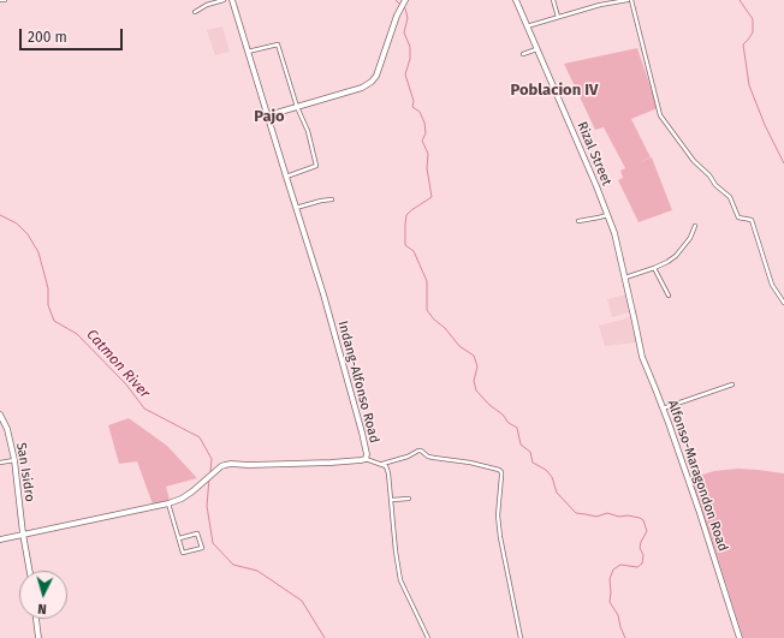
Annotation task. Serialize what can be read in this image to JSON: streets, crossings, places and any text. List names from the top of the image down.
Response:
{
  "streets": {
    "main road": [
      "Rizal Street",
      "Indang-Alfonso Road",
      "San Isidro",
      "Alfonso-Maragondon Road"
    ]
  },
  "crossings": [
    ["Rizal Street", "Alfonso-Maragondon Road"],
    ["Indang-Alfonso Road", "San Isidro"]
  ],
  "districts": ["Poblacion IV", "Pajo"],
  "water": ["Catmon River"],
  "scale_bar": "200 m",
  "north": "bottom"
}
